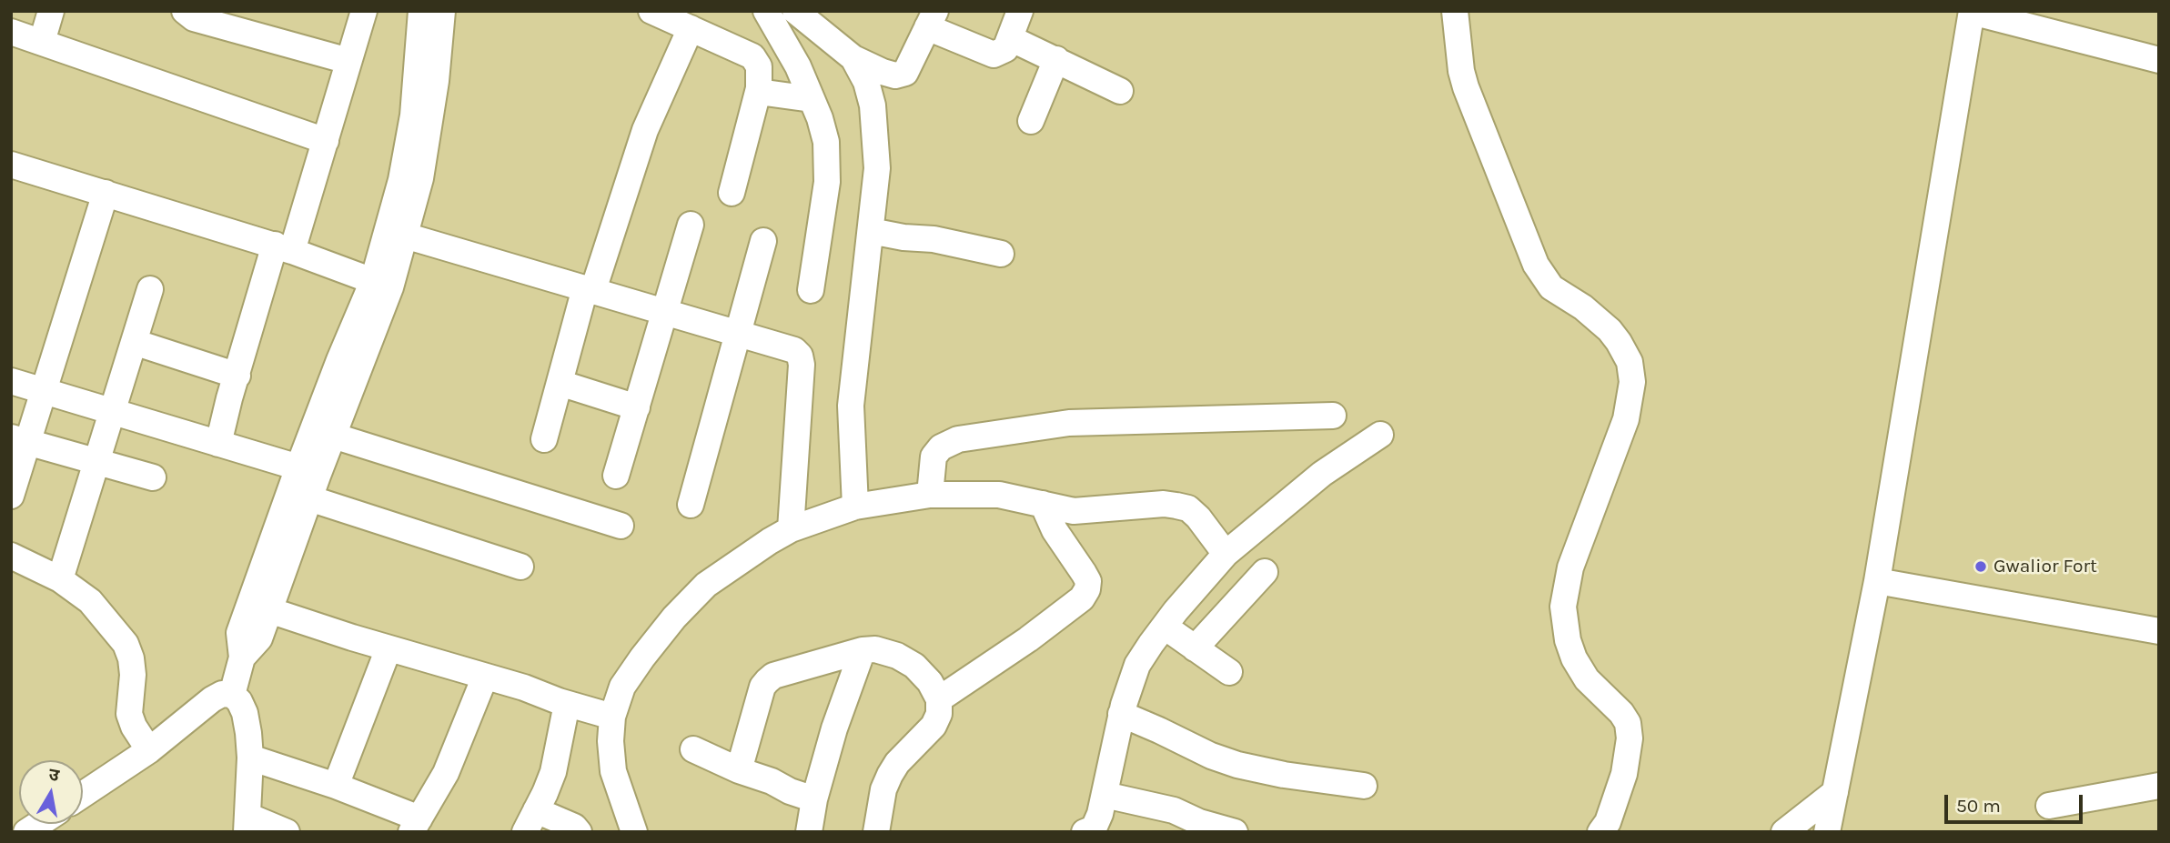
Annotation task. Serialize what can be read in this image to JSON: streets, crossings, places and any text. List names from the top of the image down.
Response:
{
  "places": ["Gwalior Fort"],
  "scale_bar": "50 m",
  "north": "top"
}
